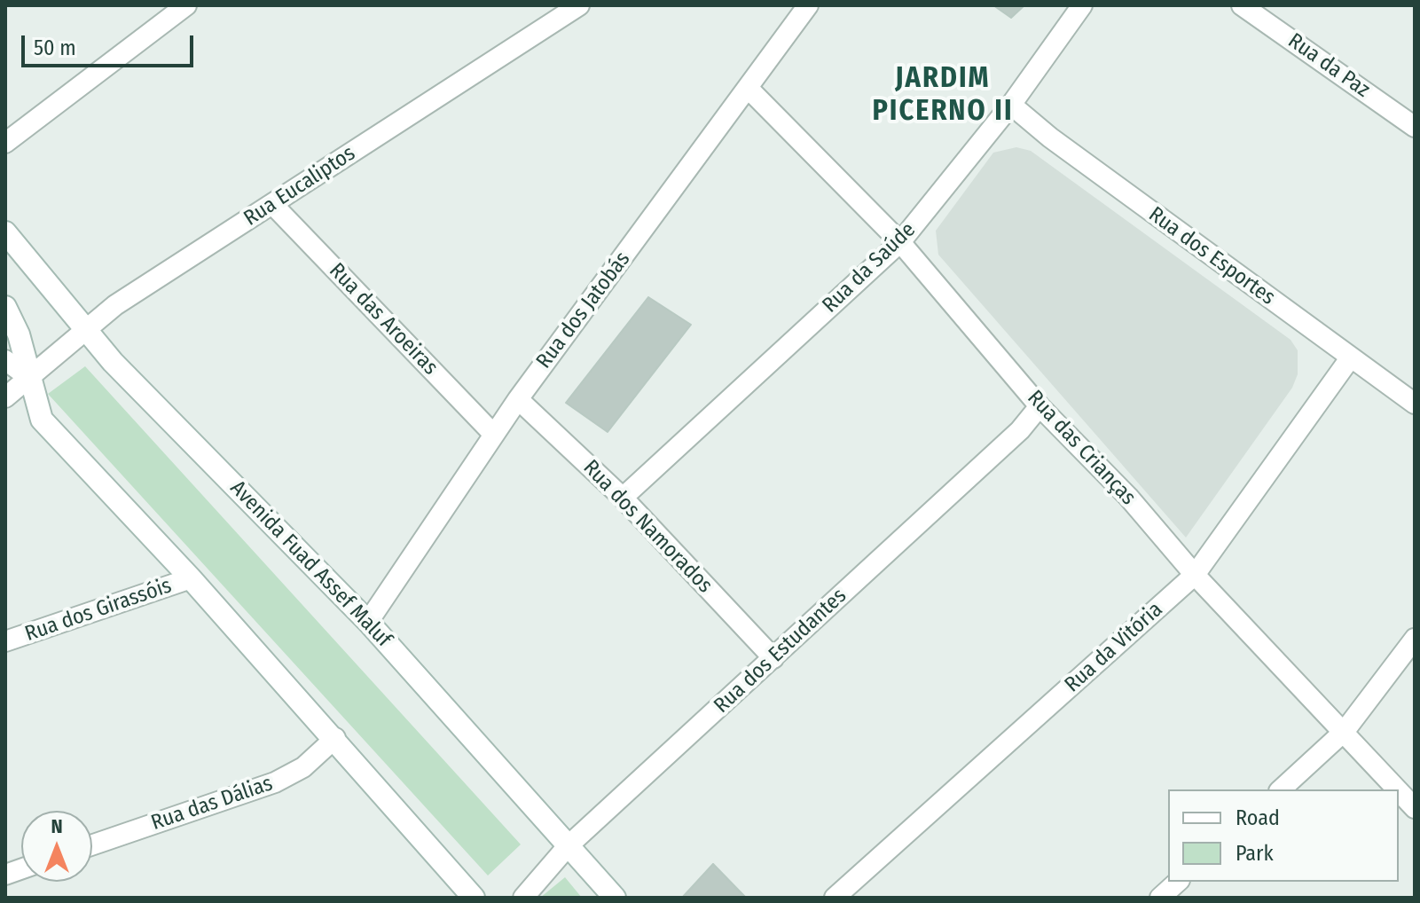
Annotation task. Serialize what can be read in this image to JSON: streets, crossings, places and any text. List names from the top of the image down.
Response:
{
  "streets": {
    "main road": ["Avenida Fuad Assef Maluf"],
    "street": [
      "Rua da Paz",
      "Rua Eucaliptos",
      "Rua dos Esportes",
      "Rua da Saúde",
      "Rua dos Jatobás",
      "Rua das Aroeiras",
      "Rua das Crianças",
      "Rua dos Namorados",
      "Rua dos Girassóis",
      "Rua da Vitória",
      "Rua dos Estudantes",
      "Rua das Dálias"
    ]
  },
  "crossings": [
    ["Rua Eucaliptos", "Rua das Aroeiras"],
    ["Rua Eucaliptos", "Avenida Fuad Assef Maluf"],
    ["Rua dos Esportes", "Rua da Saúde"],
    ["Rua dos Esportes", "Rua da Vitória"],
    ["Rua da Saúde", "Rua das Crianças"],
    ["Rua da Saúde", "Rua dos Namorados"],
    ["Rua dos Jatobás", "Rua das Aroeiras"],
    ["Rua dos Jatobás", "Rua das Crianças"],
    ["Rua dos Jatobás", "Rua dos Namorados"],
    ["Rua dos Jatobás", "Avenida Fuad Assef Maluf"],
    ["Rua das Crianças", "Rua da Vitória"],
    ["Rua das Crianças", "Rua dos Estudantes"],
    ["Rua dos Namorados", "Rua dos Estudantes"],
    ["Avenida Fuad Assef Maluf", "Rua dos Estudantes"]
  ],
  "districts": ["JARDIM PICERNO II"],
  "legend": ["Road", "Park"],
  "scale_bar": "50 m",
  "north": "top"
}
